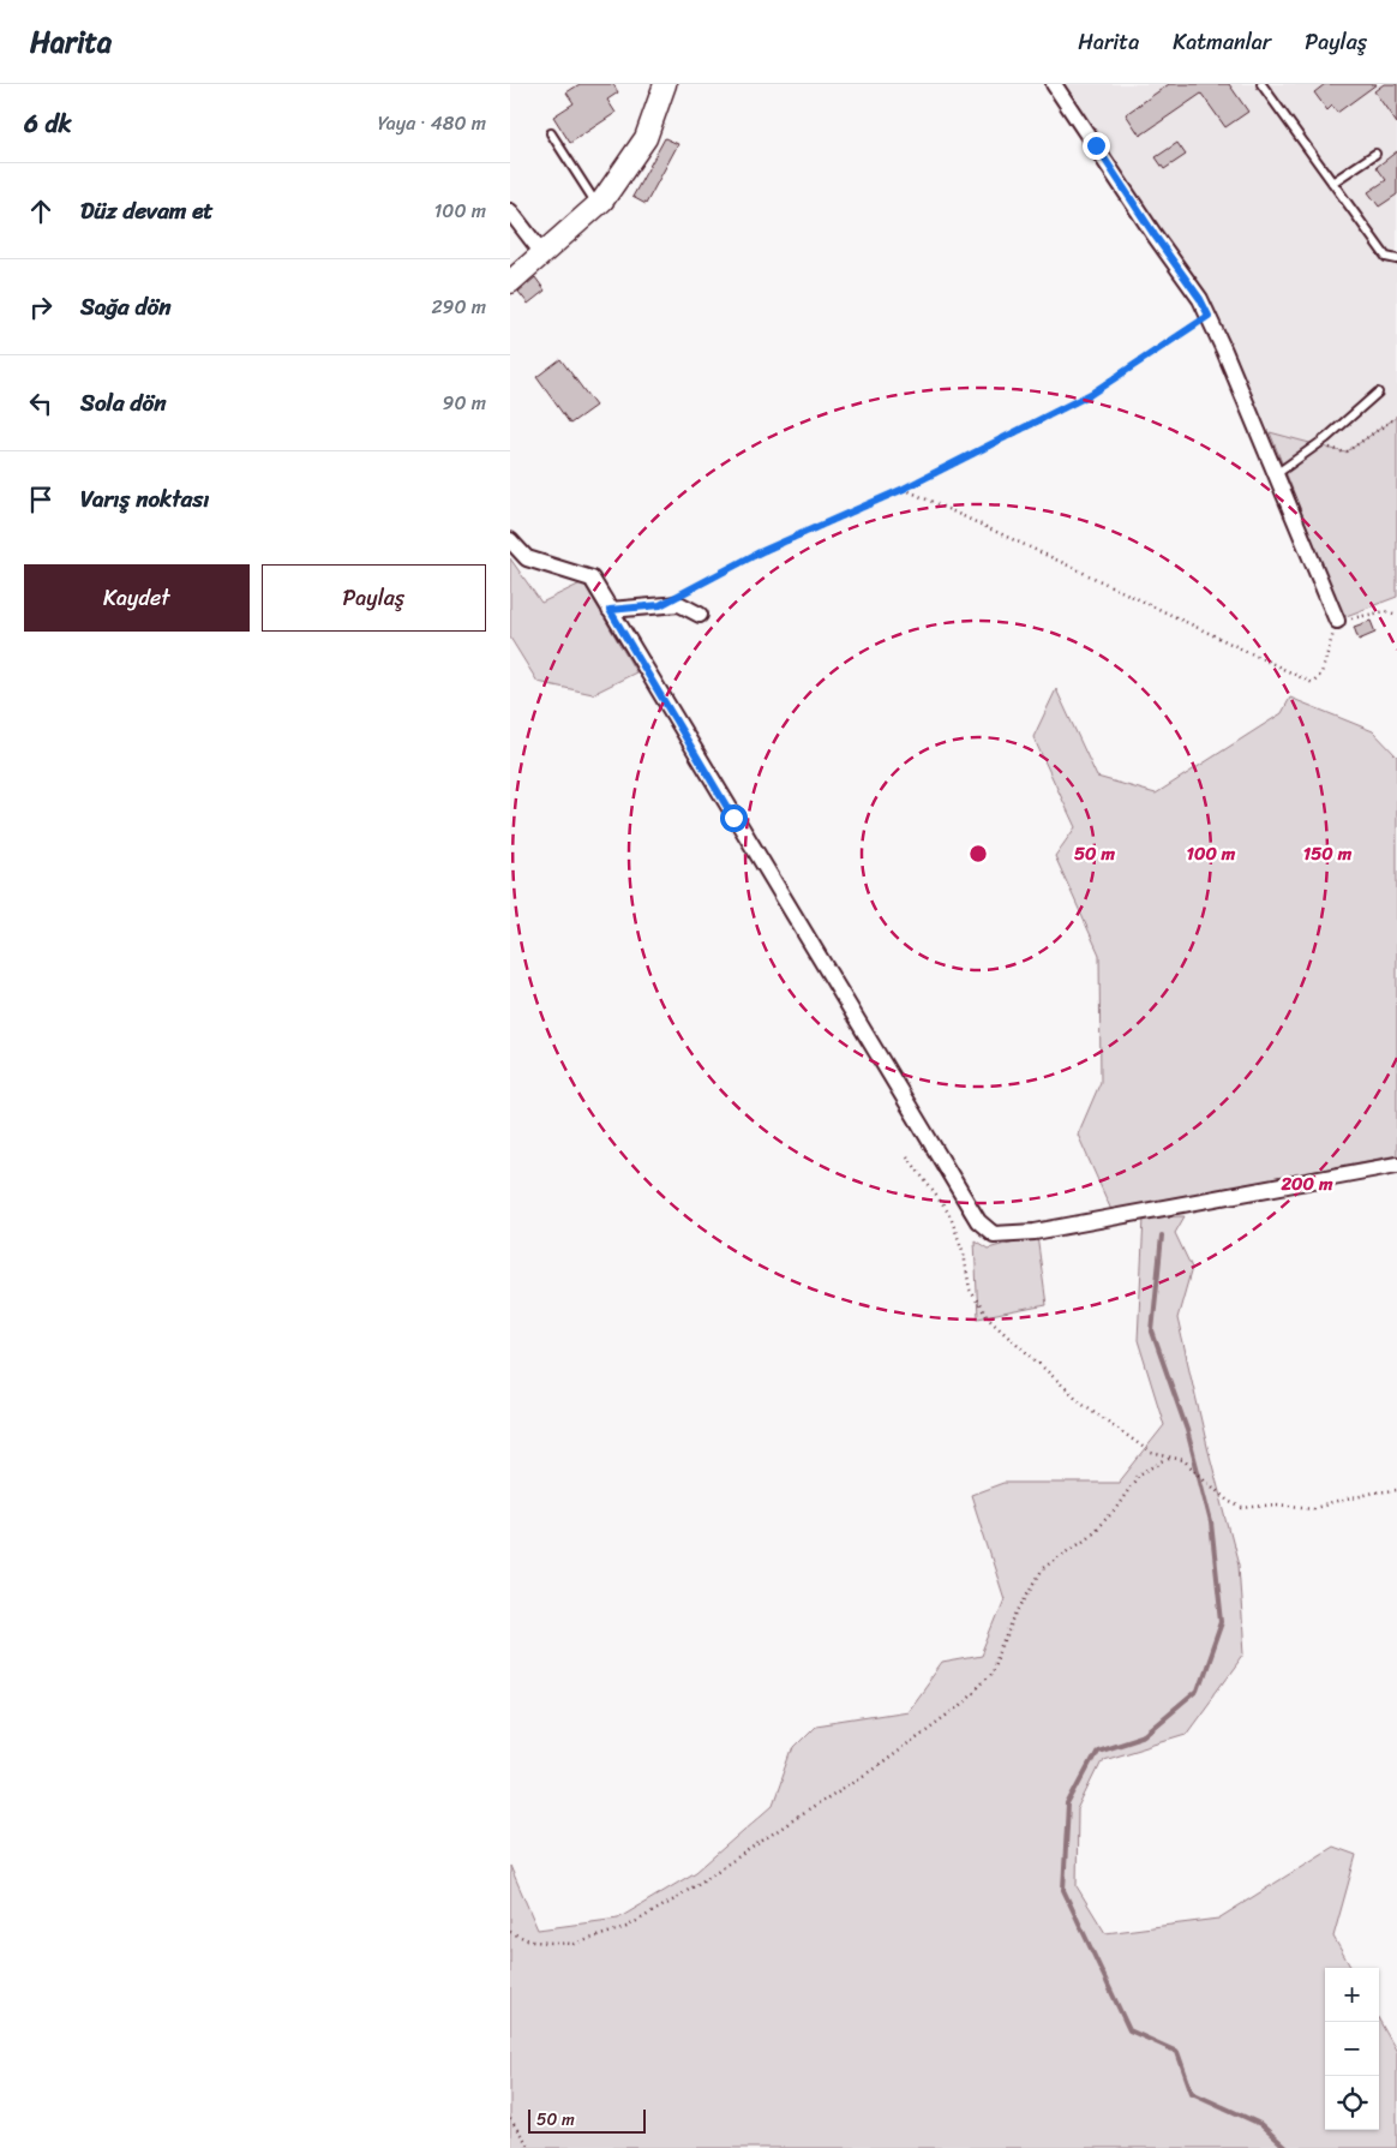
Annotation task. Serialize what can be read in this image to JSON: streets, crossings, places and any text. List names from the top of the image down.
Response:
{
  "scale_bar": "50 m",
  "page": {
    "header": "Harita",
    "nav": ["Harita", "Katmanlar", "Paylaş"],
    "heading": ["6 dk", "Yaya · 480 m"],
    "list": [
      ["Düz devam et", "100 m"],
      ["Sağa dön", "290 m"],
      ["Sola dön", "90 m"],
      "Varış noktası"
    ],
    "buttons": ["Kaydet", "Paylaş"],
    "map_buttons": ["+", "−"],
    "scale": "50 m"
  },
  "rings": [
    "50 m",
    "100 m",
    "150 m",
    "200 m"
  ]
}
